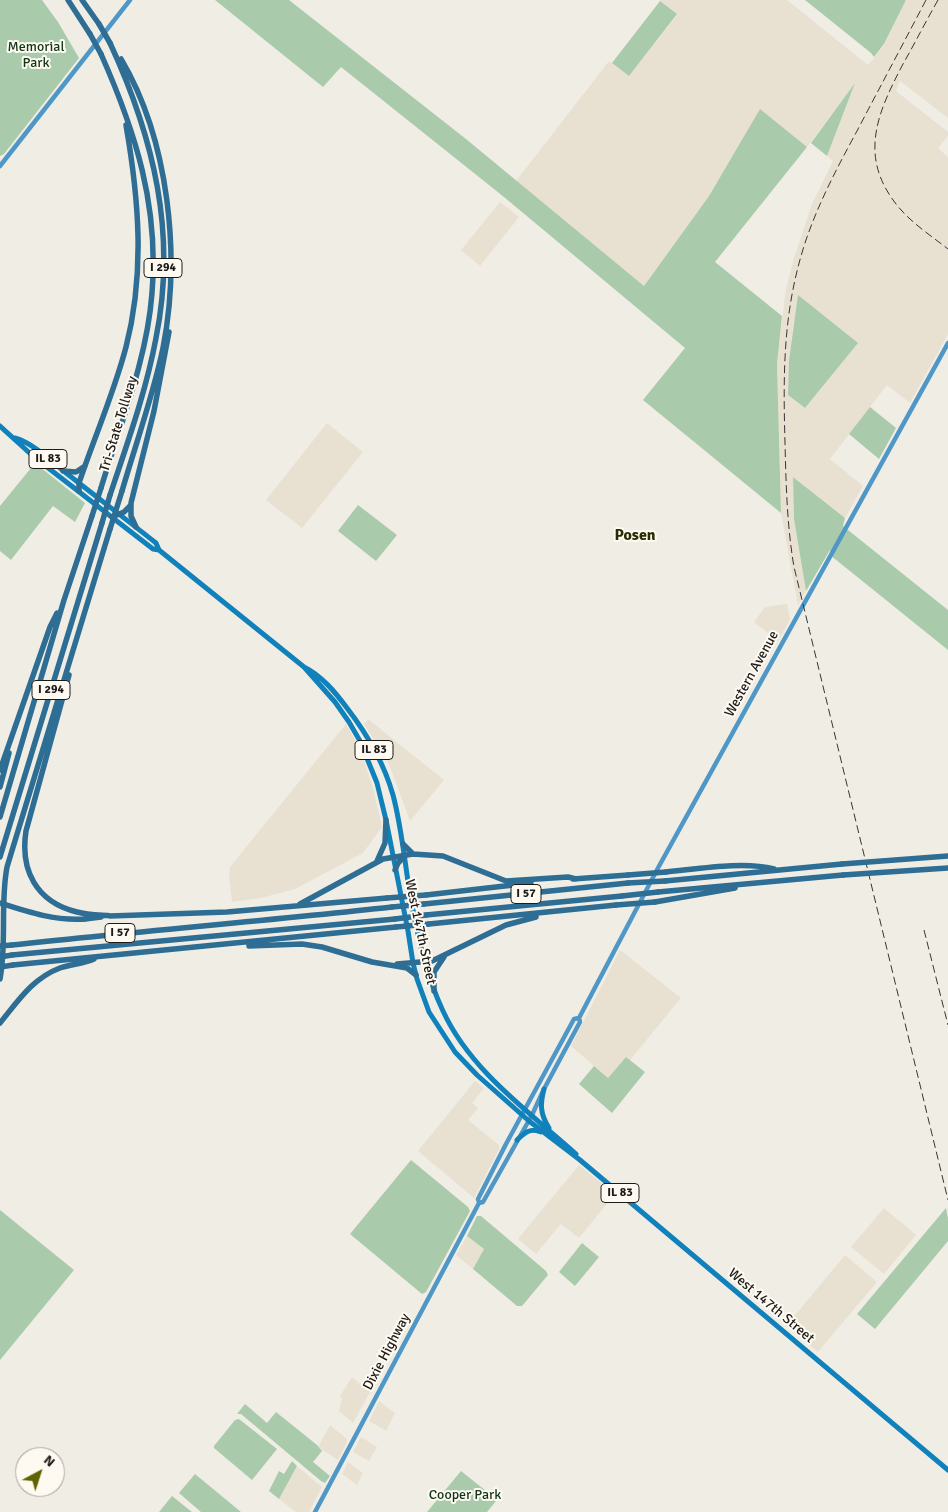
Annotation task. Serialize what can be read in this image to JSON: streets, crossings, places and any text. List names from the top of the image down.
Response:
{
  "streets": {
    "highway": ["I 294", "Tri-State Tollway", "I 57"],
    "main road": [
      "IL 83",
      "Western Avenue",
      "West 147th Street",
      "Dixie Highway"
    ]
  },
  "crossings": [
    ["Western Avenue", "West 147th Street"],
    ["Western Avenue", "Dixie Highway"],
    ["West 147th Street", "Dixie Highway"]
  ],
  "districts": ["Posen"],
  "parks": ["Memorial Park", "Cooper Park"],
  "north": "top right"
}
